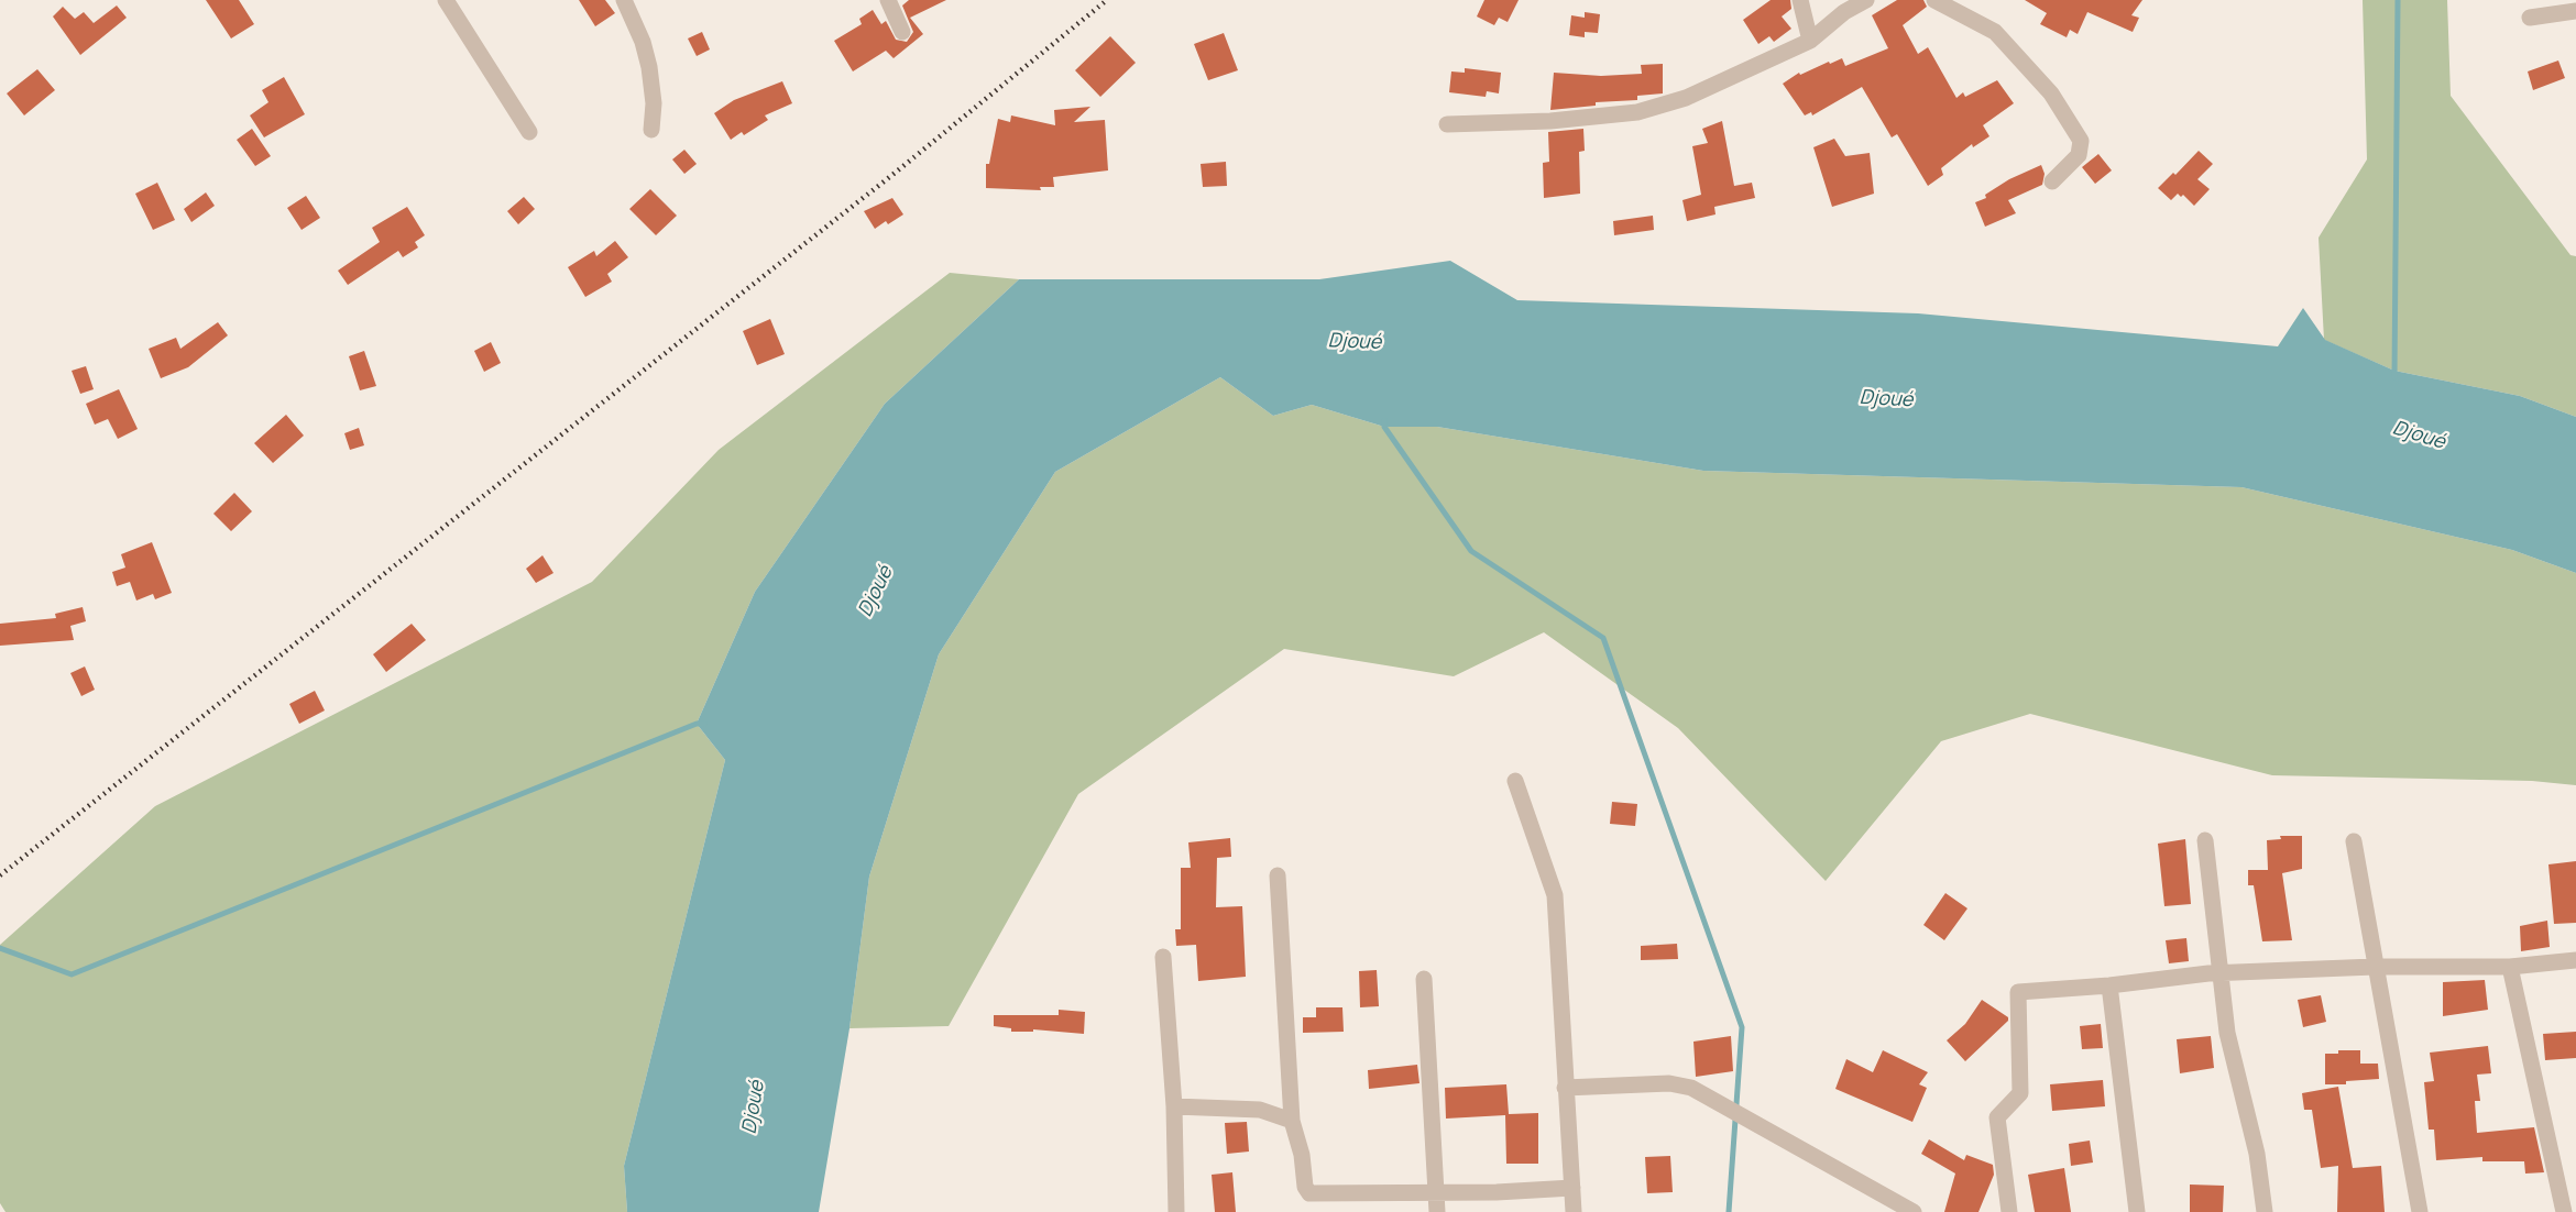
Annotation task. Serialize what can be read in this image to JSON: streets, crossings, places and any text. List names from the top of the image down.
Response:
{
  "water": ["Djoué"]
}
